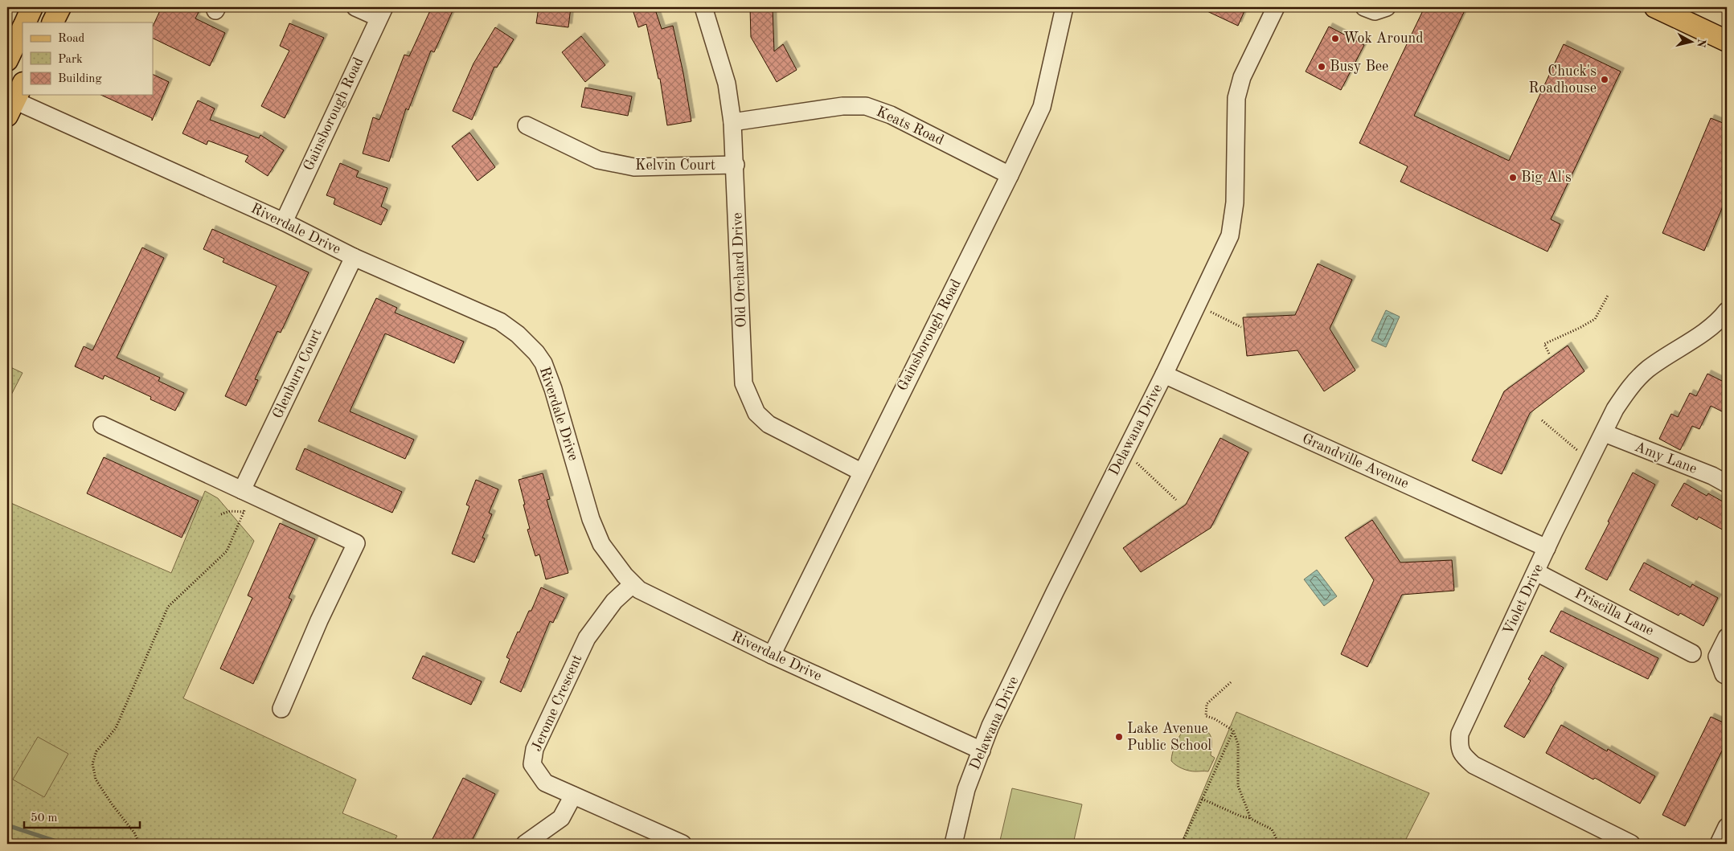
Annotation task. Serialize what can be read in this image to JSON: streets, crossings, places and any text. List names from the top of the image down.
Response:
{
  "streets": {
    "street": [
      "Gainsborough Road",
      "Keats Road",
      "Kelvin Court",
      "Riverdale Drive",
      "Old Orchard Drive",
      "Glenburn Court",
      "Delawana Drive",
      "Amy Lane",
      "Grandville Avenue",
      "Violet Drive",
      "Priscilla Lane",
      "Jerome Crescent"
    ]
  },
  "crossings": [
    ["Gainsborough Road", "Keats Road"],
    ["Gainsborough Road", "Riverdale Drive"],
    ["Gainsborough Road", "Old Orchard Drive"],
    ["Keats Road", "Old Orchard Drive"],
    ["Kelvin Court", "Old Orchard Drive"],
    ["Riverdale Drive", "Glenburn Court"],
    ["Riverdale Drive", "Delawana Drive"],
    ["Riverdale Drive", "Jerome Crescent"],
    ["Delawana Drive", "Grandville Avenue"],
    ["Amy Lane", "Violet Drive"],
    ["Grandville Avenue", "Violet Drive"],
    ["Violet Drive", "Priscilla Lane"]
  ],
  "places": [
    "Wok Around",
    "Busy Bee",
    "Chuck's Roadhouse",
    "Big Al's",
    "Lake Avenue Public School"
  ],
  "legend": ["Road", "Park", "Building"],
  "scale_bar": "50 m",
  "north": "right"
}
